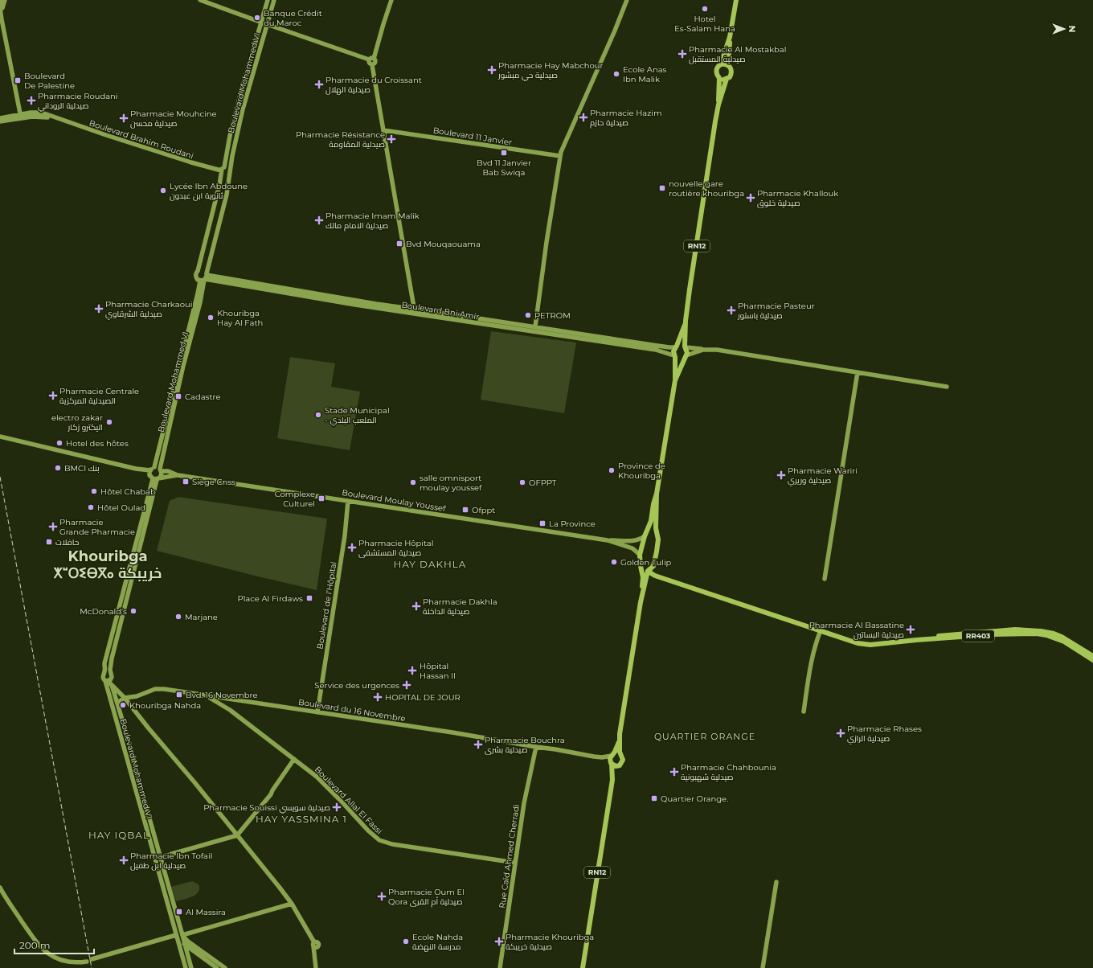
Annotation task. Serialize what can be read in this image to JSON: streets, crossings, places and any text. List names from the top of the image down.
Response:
{
  "streets": {
    "main road": [
      "Boulevard Mohammed VI",
      "Boulevard 11 Janvier",
      "Boulevard Brahim Roudani",
      "RN12",
      "Boulevard Bni Amir",
      "Boulevard Moulay Youssef",
      "Boulevard de l'Hôpital",
      "RR403",
      "Boulevard du 16 Novembre",
      "Boulevard Allal El Fassi",
      "Rue Caïd Ahmed Cherradi"
    ]
  },
  "crossings": [
    ["Boulevard Mohammed VI", "Boulevard Brahim Roudani"],
    ["Boulevard Mohammed VI", "Boulevard Bni Amir"],
    ["Boulevard Mohammed VI", "Boulevard Moulay Youssef"],
    ["RN12", "Boulevard Bni Amir"],
    ["RN12", "RR403"],
    ["RN12", "Boulevard du 16 Novembre"],
    ["Boulevard Moulay Youssef", "Boulevard de l'Hôpital"],
    ["Boulevard de l'Hôpital", "Boulevard du 16 Novembre"],
    ["Boulevard du 16 Novembre", "Boulevard Allal El Fassi"],
    ["Boulevard du 16 Novembre", "Rue Caïd Ahmed Cherradi"],
    ["Boulevard Allal El Fassi", "Rue Caïd Ahmed Cherradi"]
  ],
  "districts": [
    "Khouribga ⵅⵯⵔⵉⴱⴳⴰ خريبكة",
    "HAY DAKHLA",
    "QUARTIER ORANGE",
    "HAY YASSMINA 1",
    "HAY IQBAL"
  ],
  "places": {
    "other": [
      "Hotel Es-Salam Hana",
      "Banque Crédit du Maroc",
      "Ecole Anas Ibn Malik",
      "Lycée Ibn Abdoune ثانوية ابن عبدون",
      "PETROM",
      "Khouribga Hay Al Fath",
      "Stade Municipal - الملعب البلدي",
      "electro zakar اليكترو زكار",
      "Hotel des hôtes",
      "BMCI بنك",
      "Province de Khouribga",
      "salle omnisport moulay youssef",
      "OFPPT",
      "Hôtel Chabab",
      "Hôtel Oulad",
      "Golden Tulip",
      "McDonald's",
      "Marjane",
      "Khouribga Nahda",
      "Ecole Nahda مدرسة النهضة"
    ],
    "health": [
      "Pharmacie Al Mostakbal صيدلية المستقبل",
      "Pharmacie Hay Mabchour صيدلية حي مبشور",
      "Pharmacie du Croissant صيدلية الهلال",
      "Pharmacie Roudani صيدلية الروداني",
      "Pharmacie Hazim صيدلية حازم",
      "Pharmacie Mouhcine صيدلية محسن",
      "Pharmacie Résistance صيدلية المقاومة",
      "Pharmacie Khallouk صيدلية خلوق",
      "Pharmacie Imam Malik صيدلية الامام مالك",
      "Pharmacie Charkaoui صيدلية الشرقاوي",
      "Pharmacie Pasteur صيدلية باستور",
      "Pharmacie Centrale الصيدلية المركزية",
      "Pharmacie Wariri صيدلية وريري",
      "Pharmacie Grande Pharmacie",
      "Pharmacie Hôpital صيدلية المستشفى",
      "Pharmacie Dakhla صيدلية الداخلة",
      "Pharmacie Al Bassatine صيدلية البساتين",
      "Hôpital Hassan II",
      "Service des urgences",
      "HOPITAL DE JOUR",
      "Pharmacie Rhases صيدلية الرازي",
      "Pharmacie Bouchra صيدلية بشرى",
      "Pharmacie Chahbounia صيدلية شهبونية",
      "Pharmacie Souissi صيدلية سويسي",
      "Pharmacie Ibn Tofail صيدلية ابن طفيل",
      "Pharmacie Oum El Qora صيدلية أم القرى",
      "Pharmacie Khouribga صيدلية خريبكة"
    ],
    "transit": [
      "Boulevard De Palestine",
      "Bvd 11 Janvier Bab Swiqa",
      "nouvelle gare routière khouribga",
      "Bvd Mouqaouama",
      "Cadastre",
      "Siège Cnss",
      "Complexe Culturel",
      "Ofppt",
      "La Province",
      "حافلات",
      "Place Al Firdaws",
      "Bvd. 16 Novembre",
      "Quartier Orange.",
      "Al Massira"
    ]
  },
  "scale_bar": "200 m",
  "north": "right"
}
